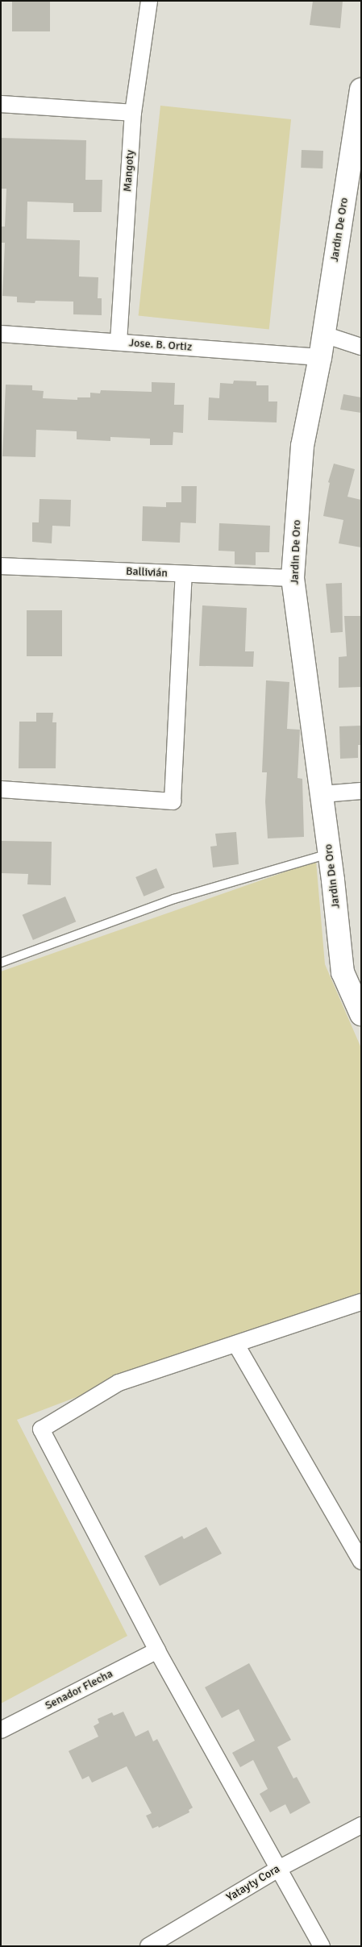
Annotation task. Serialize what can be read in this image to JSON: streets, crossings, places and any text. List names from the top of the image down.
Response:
{
  "streets": {
    "street": [
      "Mangoty",
      "Jardin De Oro",
      "Jose. B. Ortiz",
      "Ballivián",
      "Senador Flecha",
      "Yatayty Cora"
    ]
  },
  "crossings": [
    ["Mangoty", "Jose. B. Ortiz"],
    ["Jardin De Oro", "Jose. B. Ortiz"],
    ["Jardin De Oro", "Ballivián"]
  ]
}
